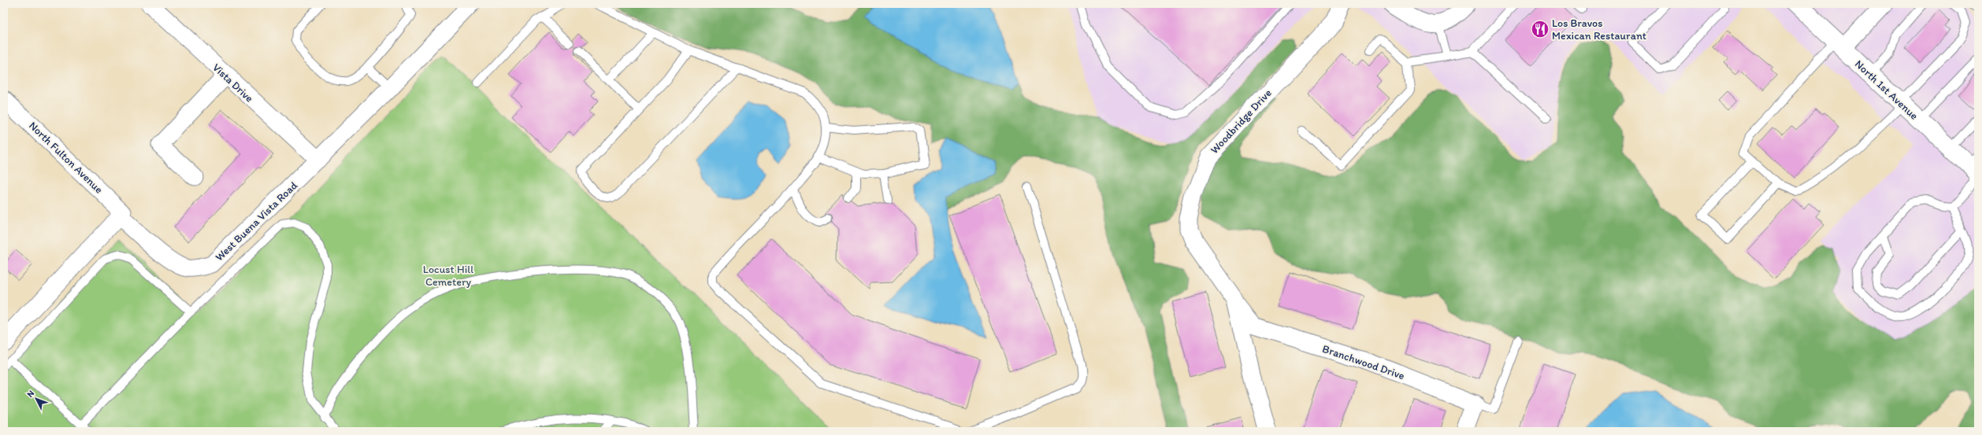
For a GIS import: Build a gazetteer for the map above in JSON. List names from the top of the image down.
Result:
{
  "streets": {
    "main road": ["North 1st Avenue"],
    "street": [
      "Vista Drive",
      "Woodbridge Drive",
      "North Fulton Avenue",
      "West Buena Vista Road",
      "Branchwood Drive"
    ]
  },
  "crossings": [
    ["Vista Drive", "West Buena Vista Road"],
    ["Woodbridge Drive", "Branchwood Drive"],
    ["North Fulton Avenue", "West Buena Vista Road"]
  ],
  "parks": ["Locust Hill Cemetery"],
  "places": {
    "restaurant": ["Los Bravos Mexican Restaurant"]
  },
  "north": "top left"
}
